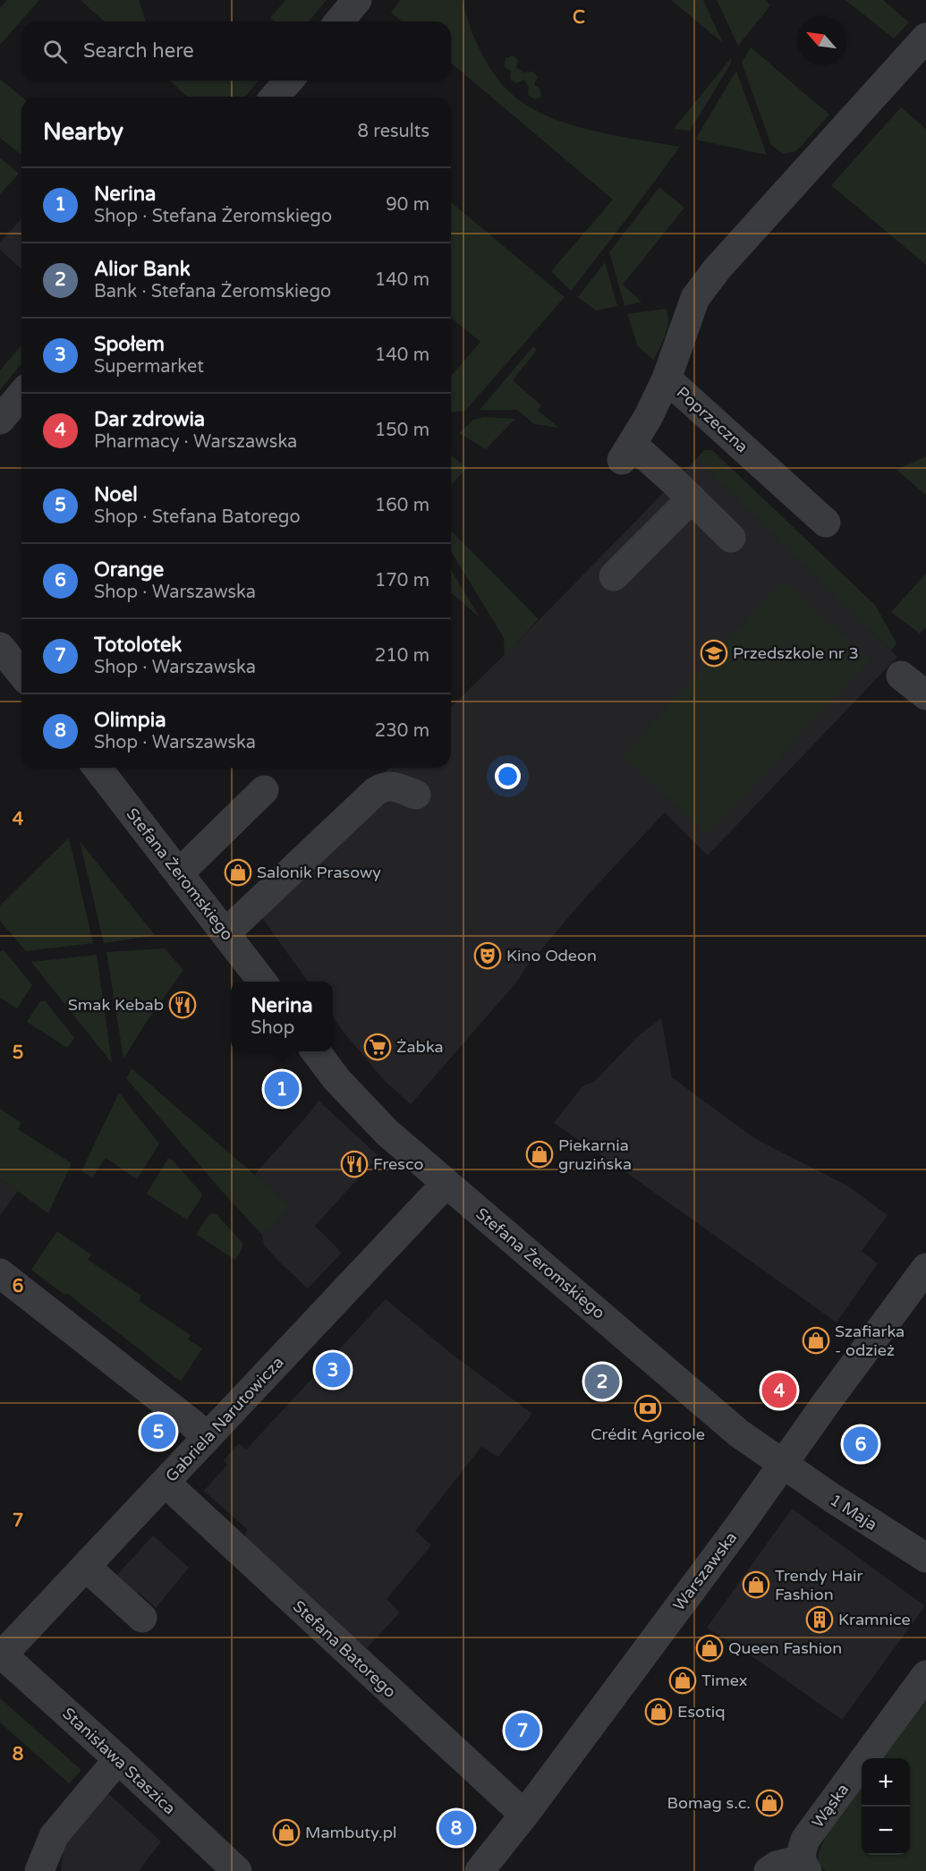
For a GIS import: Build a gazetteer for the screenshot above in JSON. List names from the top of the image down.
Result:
{
  "streets": {
    "street": [
      "Poprzeczna",
      "Stefana Żeromskiego",
      "Gabriela Narutowicza",
      "1 Maja",
      "Warszawska",
      "Stefana Batorego",
      "Stanisława Staszica",
      "Wąska"
    ]
  },
  "crossings": [
    ["Stefana Żeromskiego", "Gabriela Narutowicza"],
    ["Stefana Żeromskiego", "1 Maja"],
    ["Stefana Żeromskiego", "Warszawska"],
    ["Gabriela Narutowicza", "Stefana Batorego"],
    ["Gabriela Narutowicza", "Stanisława Staszica"],
    ["1 Maja", "Warszawska"],
    ["Warszawska", "Stefana Batorego"]
  ],
  "places": {
    "school or university": ["Przedszkole nr 3"],
    "shop": [
      "Salonik Prasowy",
      "Piekarnia gruzińska",
      "Szafiarka - odzież",
      "Trendy Hair Fashion",
      "Queen Fashion",
      "Timex",
      "Esotiq",
      "Bomag s.c.",
      "Mambuty.pl"
    ],
    "theatre": ["Kino Odeon"],
    "restaurant": ["Smak Kebab", "Fresco"],
    "supermarket": ["Żabka"],
    "bank": ["Crédit Agricole"],
    "building": ["Kramnice"]
  },
  "north": "top left",
  "page": {
    "search": "Search here",
    "heading": ["Nearby", "8 results"],
    "list": [
      {
        "mark": "1",
        "name": "Nerina",
        "note": "Shop · Stefana Żeromskiego",
        "value": "90 m"
      },
      {
        "mark": "2",
        "name": "Alior Bank",
        "note": "Bank · Stefana Żeromskiego",
        "value": "140 m"
      },
      {
        "mark": "3",
        "name": "Społem",
        "note": "Supermarket",
        "value": "140 m"
      },
      {
        "mark": "4",
        "name": "Dar zdrowia",
        "note": "Pharmacy · Warszawska",
        "value": "150 m"
      },
      {
        "mark": "5",
        "name": "Noel",
        "note": "Shop · Stefana Batorego",
        "value": "160 m"
      },
      {
        "mark": "6",
        "name": "Orange",
        "note": "Shop · Warszawska",
        "value": "170 m"
      },
      {
        "mark": "7",
        "name": "Totolotek",
        "note": "Shop · Warszawska",
        "value": "210 m"
      },
      {
        "mark": "8",
        "name": "Olimpia",
        "note": "Shop · Warszawska",
        "value": "230 m"
      }
    ],
    "popup": ["Nerina", "Shop"],
    "pins": [
      "1",
      "3",
      "2",
      "4",
      "5",
      "6",
      "7",
      "8"
    ],
    "map_buttons": ["+", "−"]
  },
  "grid": {
    "columns": ["C"],
    "rows": [
      "4",
      "5",
      "6",
      "7",
      "8"
    ]
  }
}
